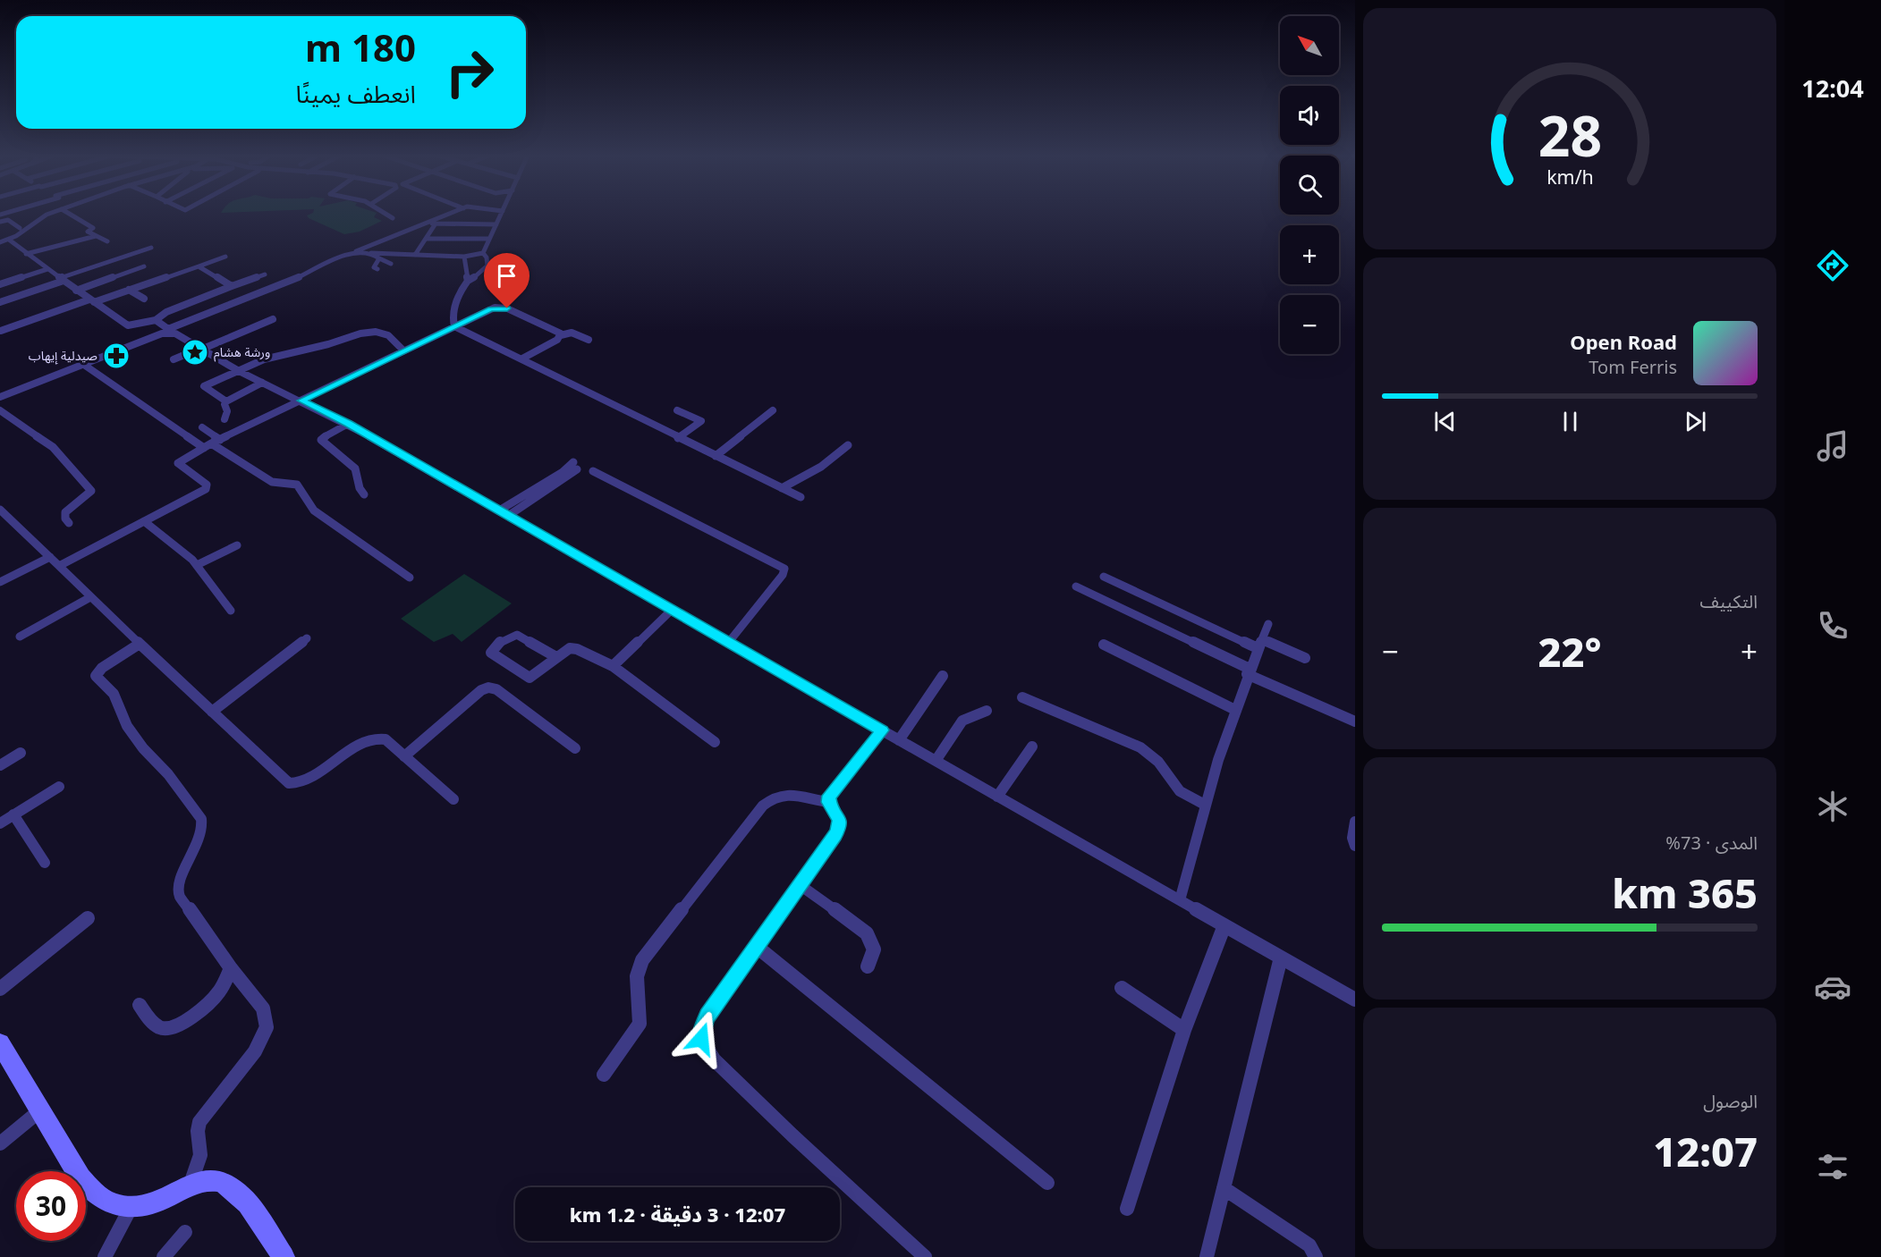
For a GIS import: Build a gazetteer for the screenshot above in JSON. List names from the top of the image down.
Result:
{
  "places": {
    "place": ["ورشة هشام"],
    "pharmacy": ["صيدلية إيهاب"]
  },
  "north": "top left",
  "page": {
    "tabs": "12:04",
    "map_buttons": ["+", "−"],
    "turn": ["180 m", "انعطف يمينًا"],
    "song": ["Open Road", "Tom Ferris"],
    "tile": [
      "التكييف",
      ["المدى · 73%", "365 km"],
      ["الوصول", "12:07"]
    ],
    "heat": ["−", "22°", "+"],
    "limit": "30",
    "trip": "12:07 · 3 دقيقة · 1.2 km",
    "gauge": ["28", "km/h"]
  }
}
